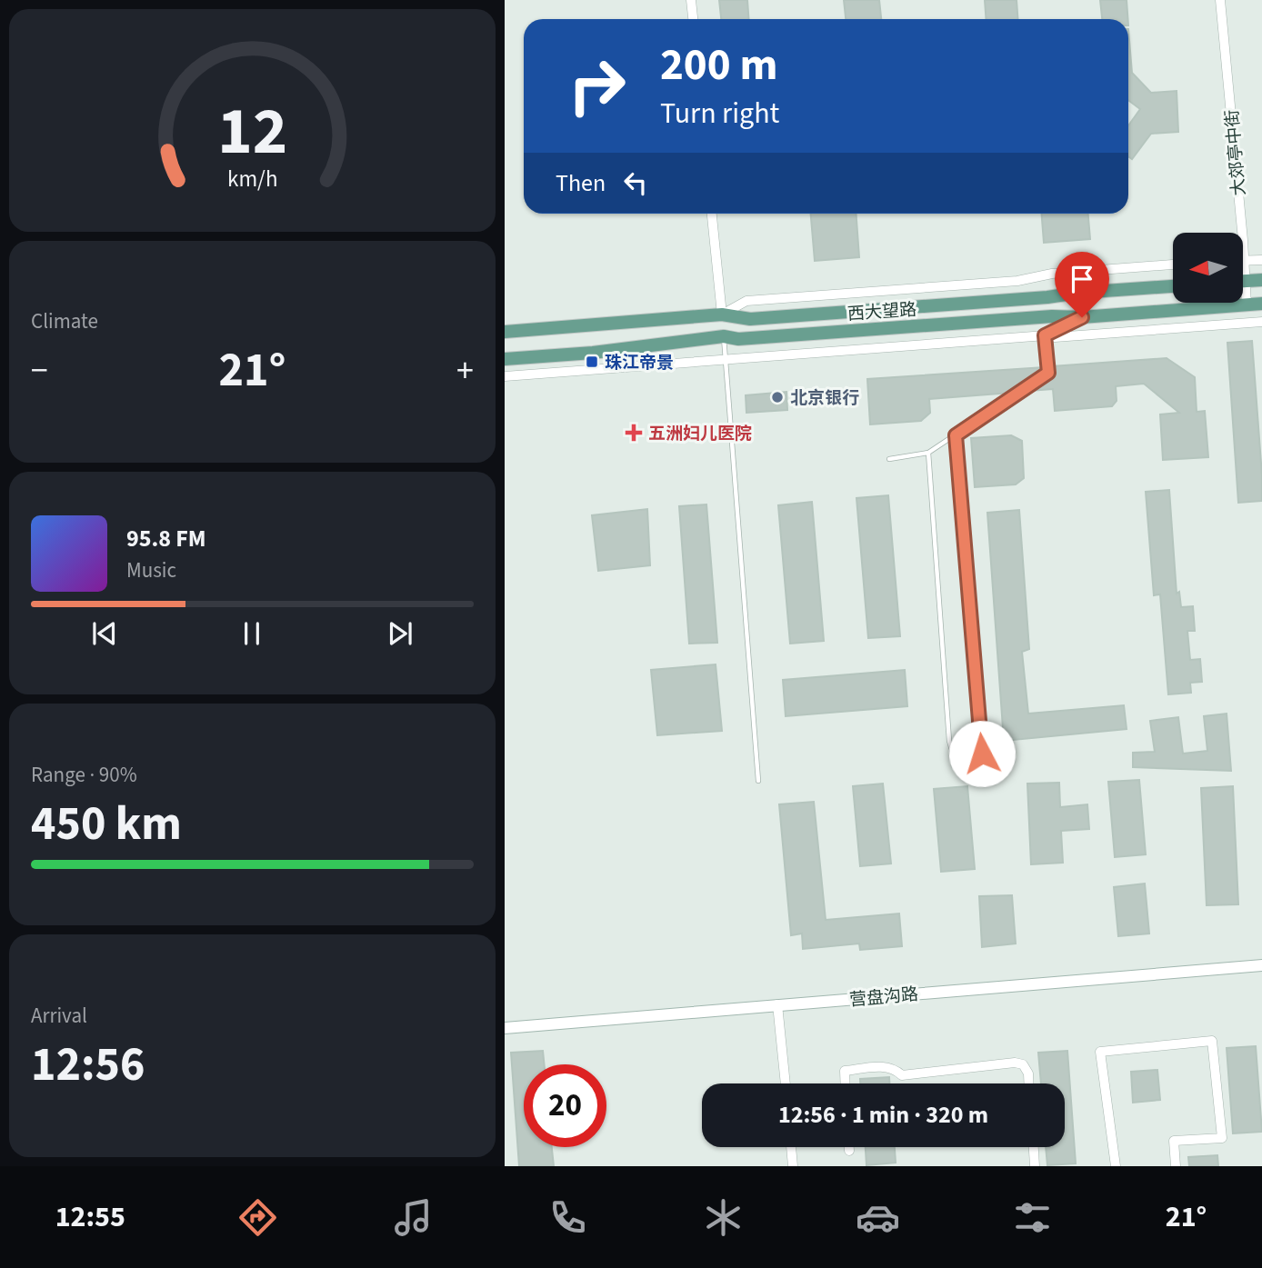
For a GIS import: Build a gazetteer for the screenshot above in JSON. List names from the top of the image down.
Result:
{
  "streets": {
    "main road": ["西大望路"],
    "street": ["大郊亭中街", "营盘沟路"]
  },
  "crossings": [
    ["大郊亭中街", "西大望路"]
  ],
  "places": {
    "transit": ["珠江帝景"],
    "other": ["北京银行"],
    "health": ["五洲妇儿医院"]
  },
  "north": "left",
  "page": {
    "turn": ["200 m", "Turn right"],
    "then": "Then",
    "tile": [
      "Climate",
      ["Range · 90%", "450 km"],
      ["Arrival", "12:56"]
    ],
    "heat": ["−", "21°", "+"],
    "song": ["95.8 FM", "Music"],
    "limit": "20",
    "trip": "12:56 · 1 min · 320 m",
    "tabs": ["12:55", "21°"],
    "gauge": ["12", "km/h"]
  }
}
